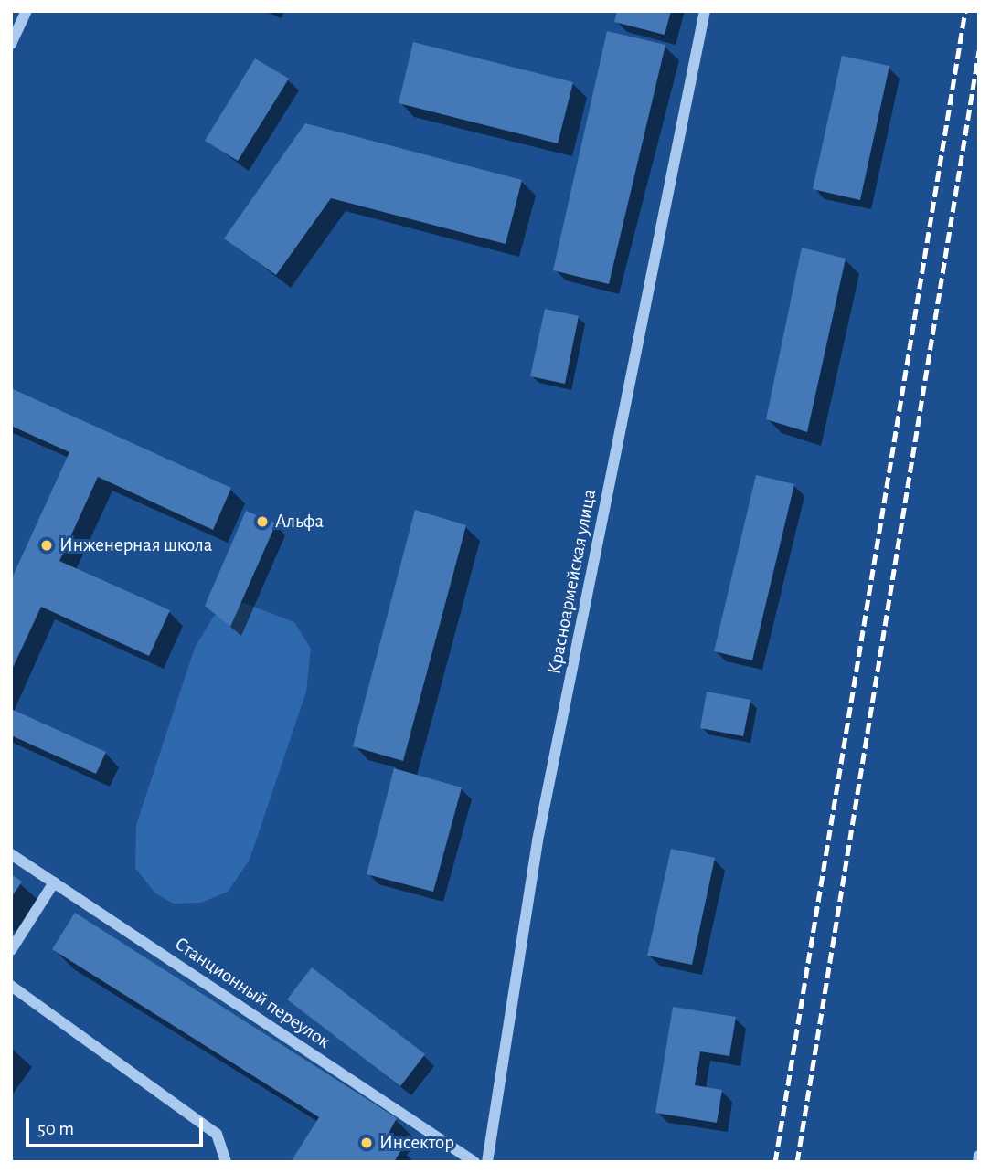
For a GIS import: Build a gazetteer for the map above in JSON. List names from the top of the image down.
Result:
{
  "streets": {
    "street": ["Красноармейская улица", "Станционный переулок"]
  },
  "places": ["Альфа", "Инженерная школа", "Инсектор"],
  "scale_bar": "50 m"
}
